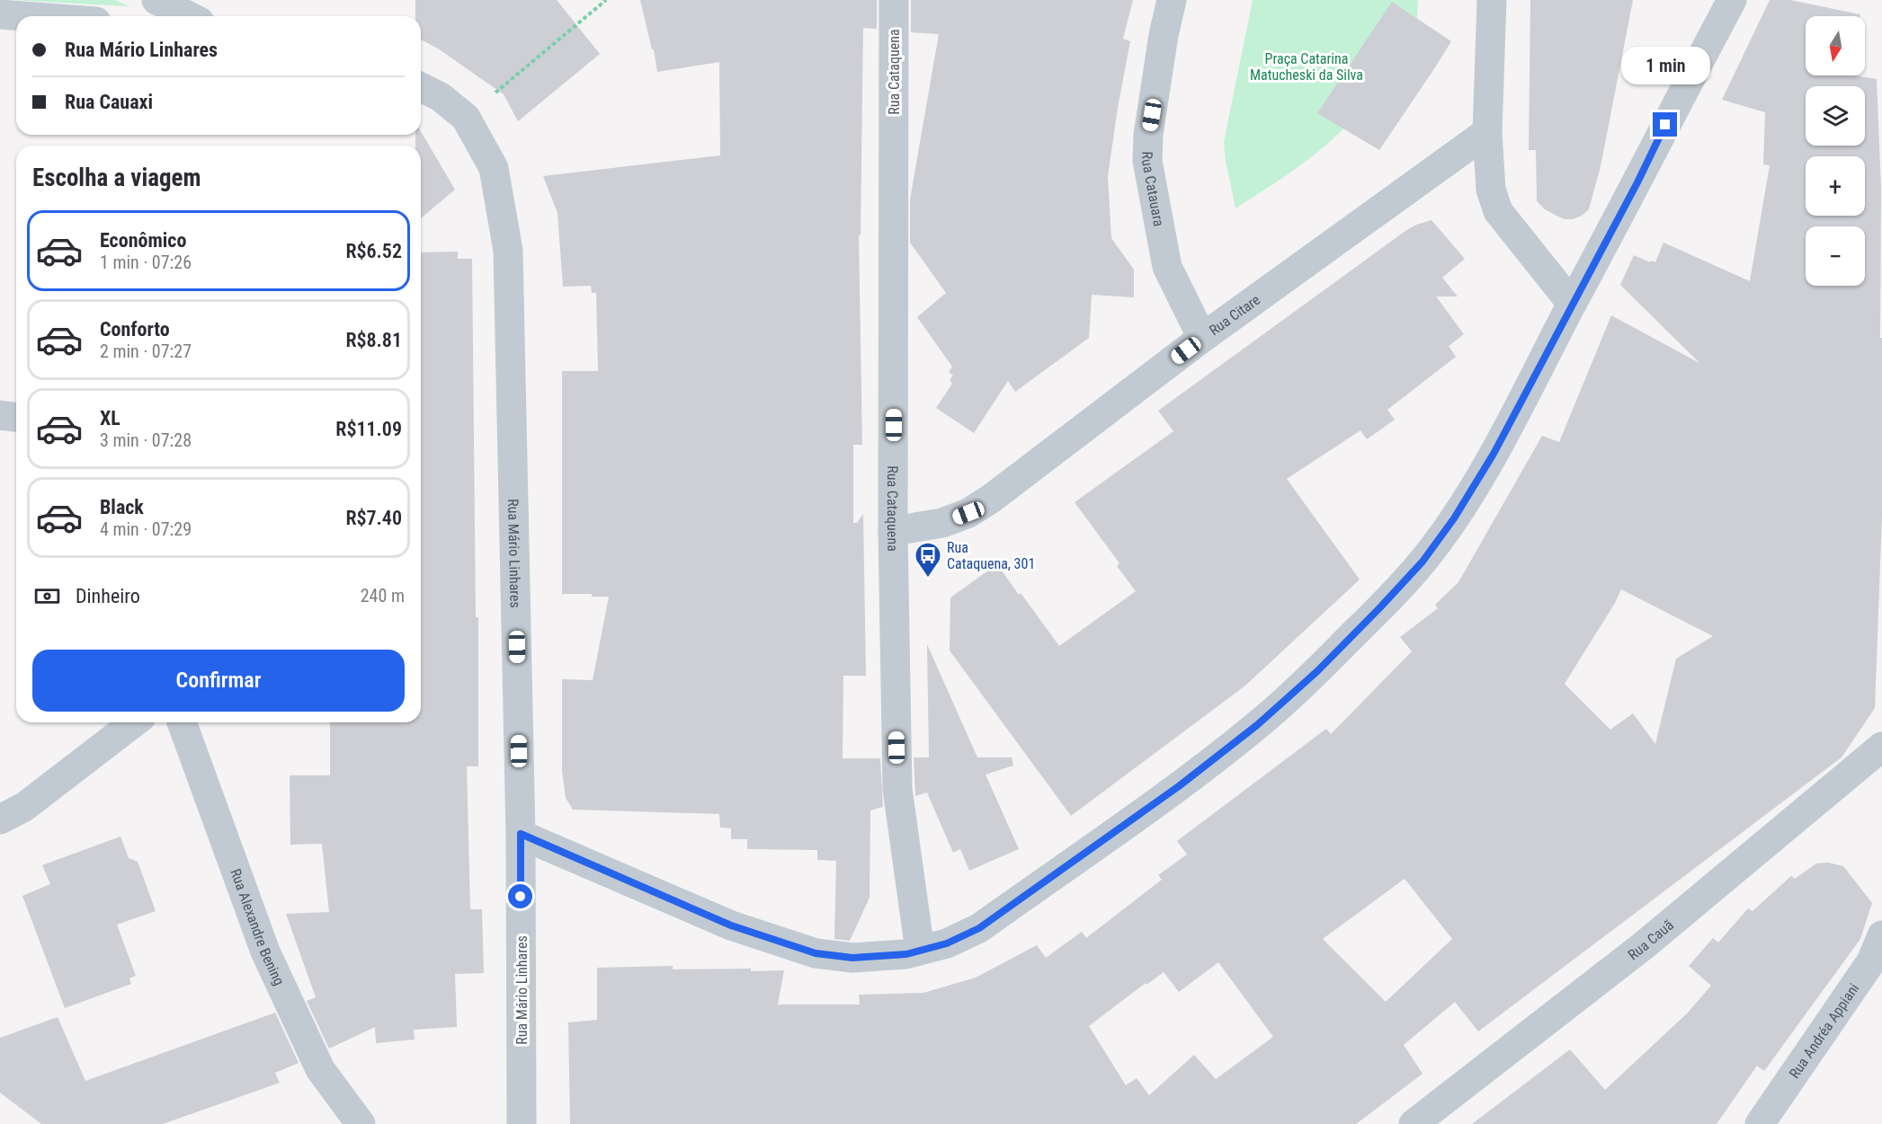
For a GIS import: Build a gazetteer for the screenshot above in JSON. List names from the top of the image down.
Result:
{
  "streets": {
    "street": [
      "Rua Cataquena",
      "Rua Catauara",
      "Rua Citare",
      "Rua Mário Linhares",
      "Rua Alexandre Bening",
      "Rua Cauã",
      "Rua Andréa Appiani"
    ]
  },
  "crossings": [
    ["Rua Cataquena", "Rua Citare"],
    ["Rua Catauara", "Rua Citare"]
  ],
  "parks": ["Praça Catarina Matucheski da Silva"],
  "places": {
    "bus stop": ["Rua Cataquena, 301"]
  },
  "north": "bottom",
  "page": {
    "map_buttons": ["+", "−"],
    "banner": ["Rua Mário Linhares", "Rua Cauaxi"],
    "bubble": "1 min",
    "heading": "Escolha a viagem",
    "list": [
      {
        "name": "Econômico",
        "note": "1 min · 07:26",
        "value": "R$6.52"
      },
      {
        "name": "Conforto",
        "note": "2 min · 07:27",
        "value": "R$8.81"
      },
      {
        "name": "XL",
        "note": "3 min · 07:28",
        "value": "R$11.09"
      },
      {
        "name": "Black",
        "note": "4 min · 07:29",
        "value": "R$7.40"
      }
    ],
    "pay": ["Dinheiro", "240 m"],
    "buttons": "Confirmar"
  }
}
